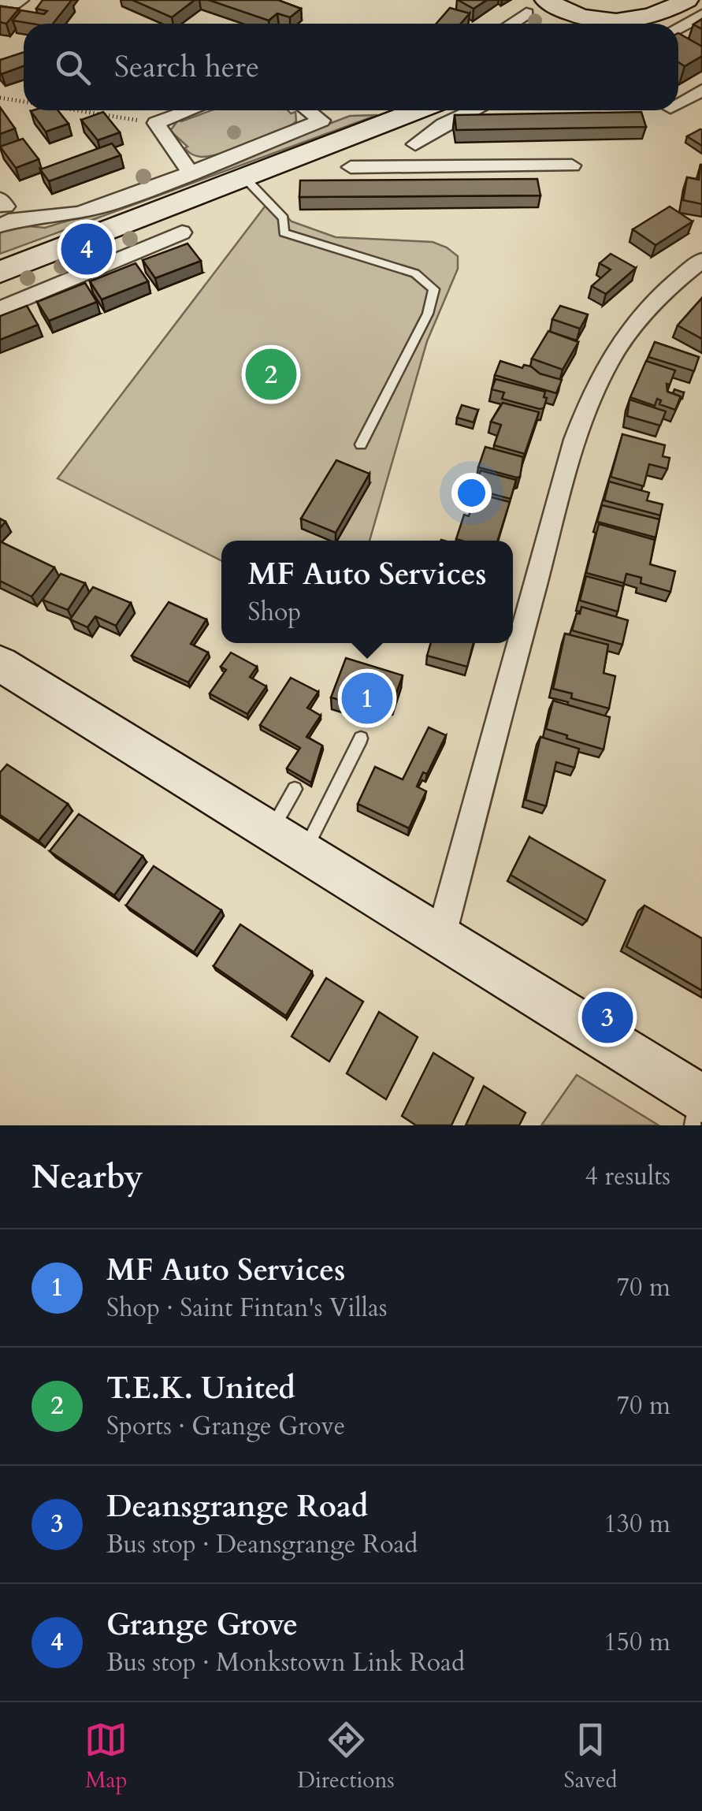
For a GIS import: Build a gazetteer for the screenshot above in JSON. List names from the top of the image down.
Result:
{
  "page": {
    "search": "Search here",
    "pins": [
      "4",
      "2",
      "1",
      "3"
    ],
    "popup": ["MF Auto Services", "Shop"],
    "heading": ["Nearby", "4 results"],
    "list": [
      {
        "mark": "1",
        "name": "MF Auto Services",
        "note": "Shop · Saint Fintan's Villas",
        "value": "70 m"
      },
      {
        "mark": "2",
        "name": "T.E.K. United",
        "note": "Sports · Grange Grove",
        "value": "70 m"
      },
      {
        "mark": "3",
        "name": "Deansgrange Road",
        "note": "Bus stop · Deansgrange Road",
        "value": "130 m"
      },
      {
        "mark": "4",
        "name": "Grange Grove",
        "note": "Bus stop · Monkstown Link Road",
        "value": "150 m"
      }
    ],
    "nav": ["Map", "Directions", "Saved"]
  }
}
